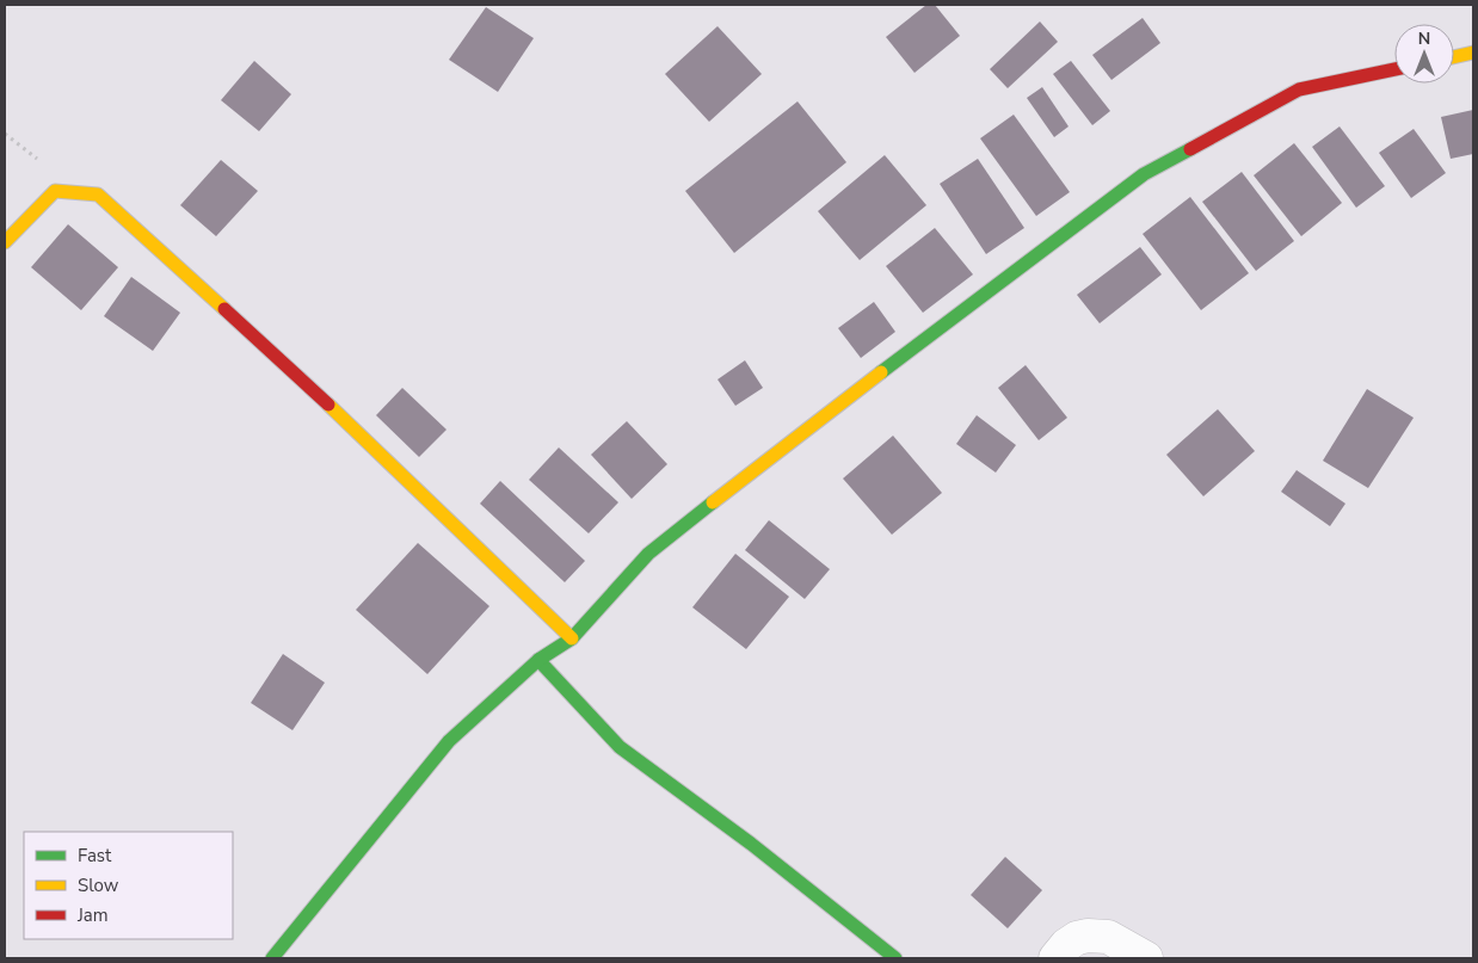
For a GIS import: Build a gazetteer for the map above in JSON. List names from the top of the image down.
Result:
{
  "legend": ["Fast", "Slow", "Jam"],
  "north": "top"
}
